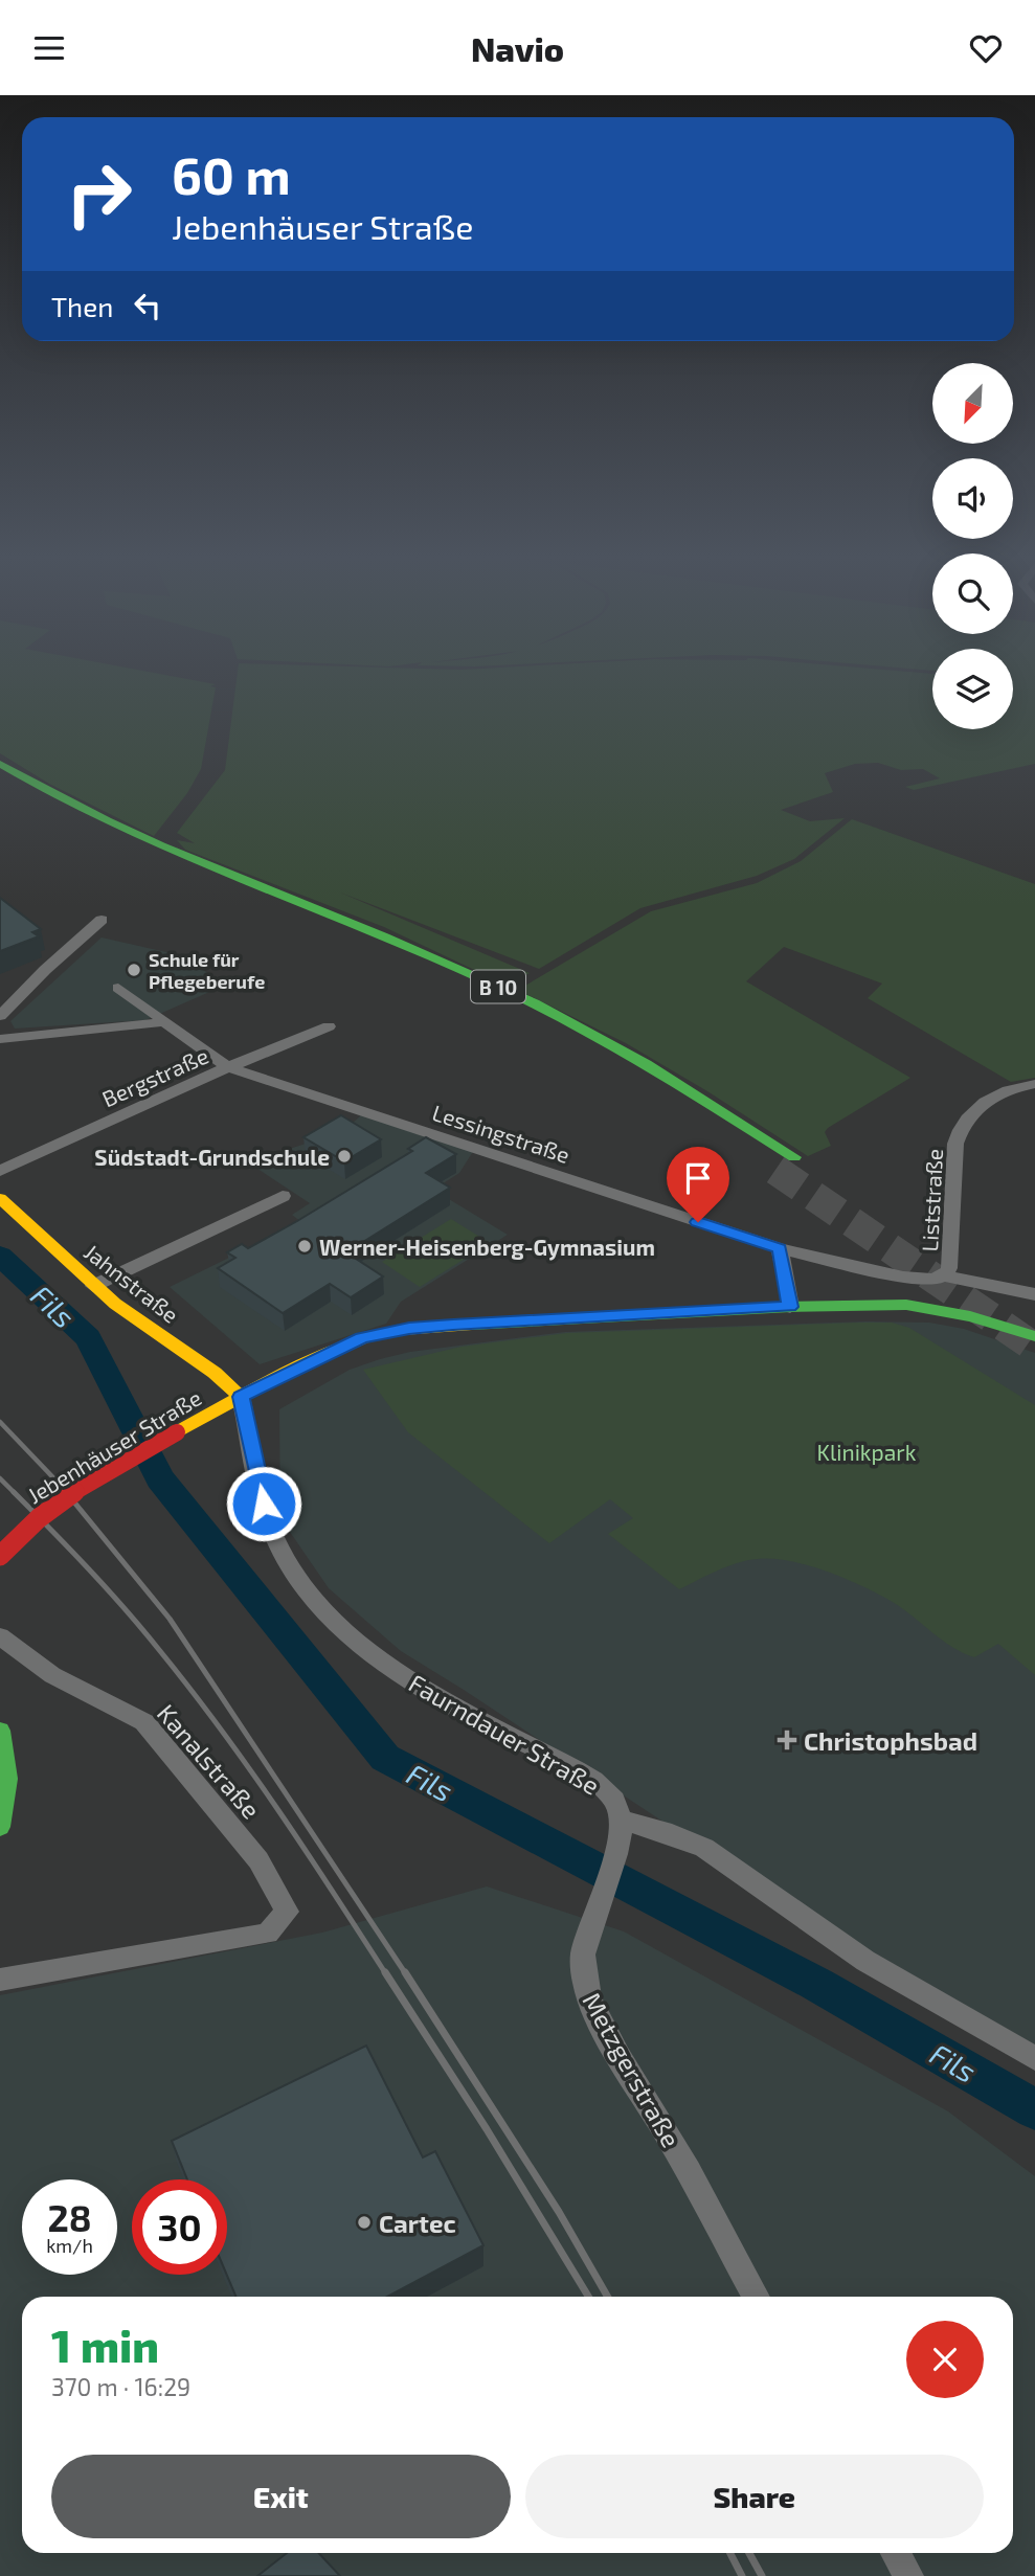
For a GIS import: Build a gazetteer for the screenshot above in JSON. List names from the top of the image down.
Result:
{
  "streets": {
    "main road": ["B 10", "Jahnstraße", "Jebenhäuser Straße"],
    "street": [
      "Bergstraße",
      "Lessingstraße",
      "Liststraße",
      "Faurndauer Straße",
      "Kanalstraße",
      "Metzgerstraße"
    ]
  },
  "crossings": [
    ["Bergstraße", "Lessingstraße"],
    ["Lessingstraße", "Liststraße"],
    ["Jahnstraße", "Jebenhäuser Straße"],
    ["Jahnstraße", "Faurndauer Straße"],
    ["Jebenhäuser Straße", "Faurndauer Straße"],
    ["Faurndauer Straße", "Metzgerstraße"]
  ],
  "water": ["Fils"],
  "parks": ["Klinikpark"],
  "places": {
    "other": [
      "Schule für Pflegeberufe",
      "Südstadt-Grundschule",
      "Werner-Heisenberg-Gymnasium",
      "Cartec"
    ],
    "health": ["Christophsbad"]
  },
  "north": "bottom left",
  "page": {
    "header": "Navio",
    "turn": ["60 m", "Jebenhäuser Straße"],
    "then": "Then",
    "speed": "28 km/h",
    "limit": "30",
    "heading": ["1 min", "370 m · 16:29"],
    "buttons": ["Exit", "Share"]
  }
}
